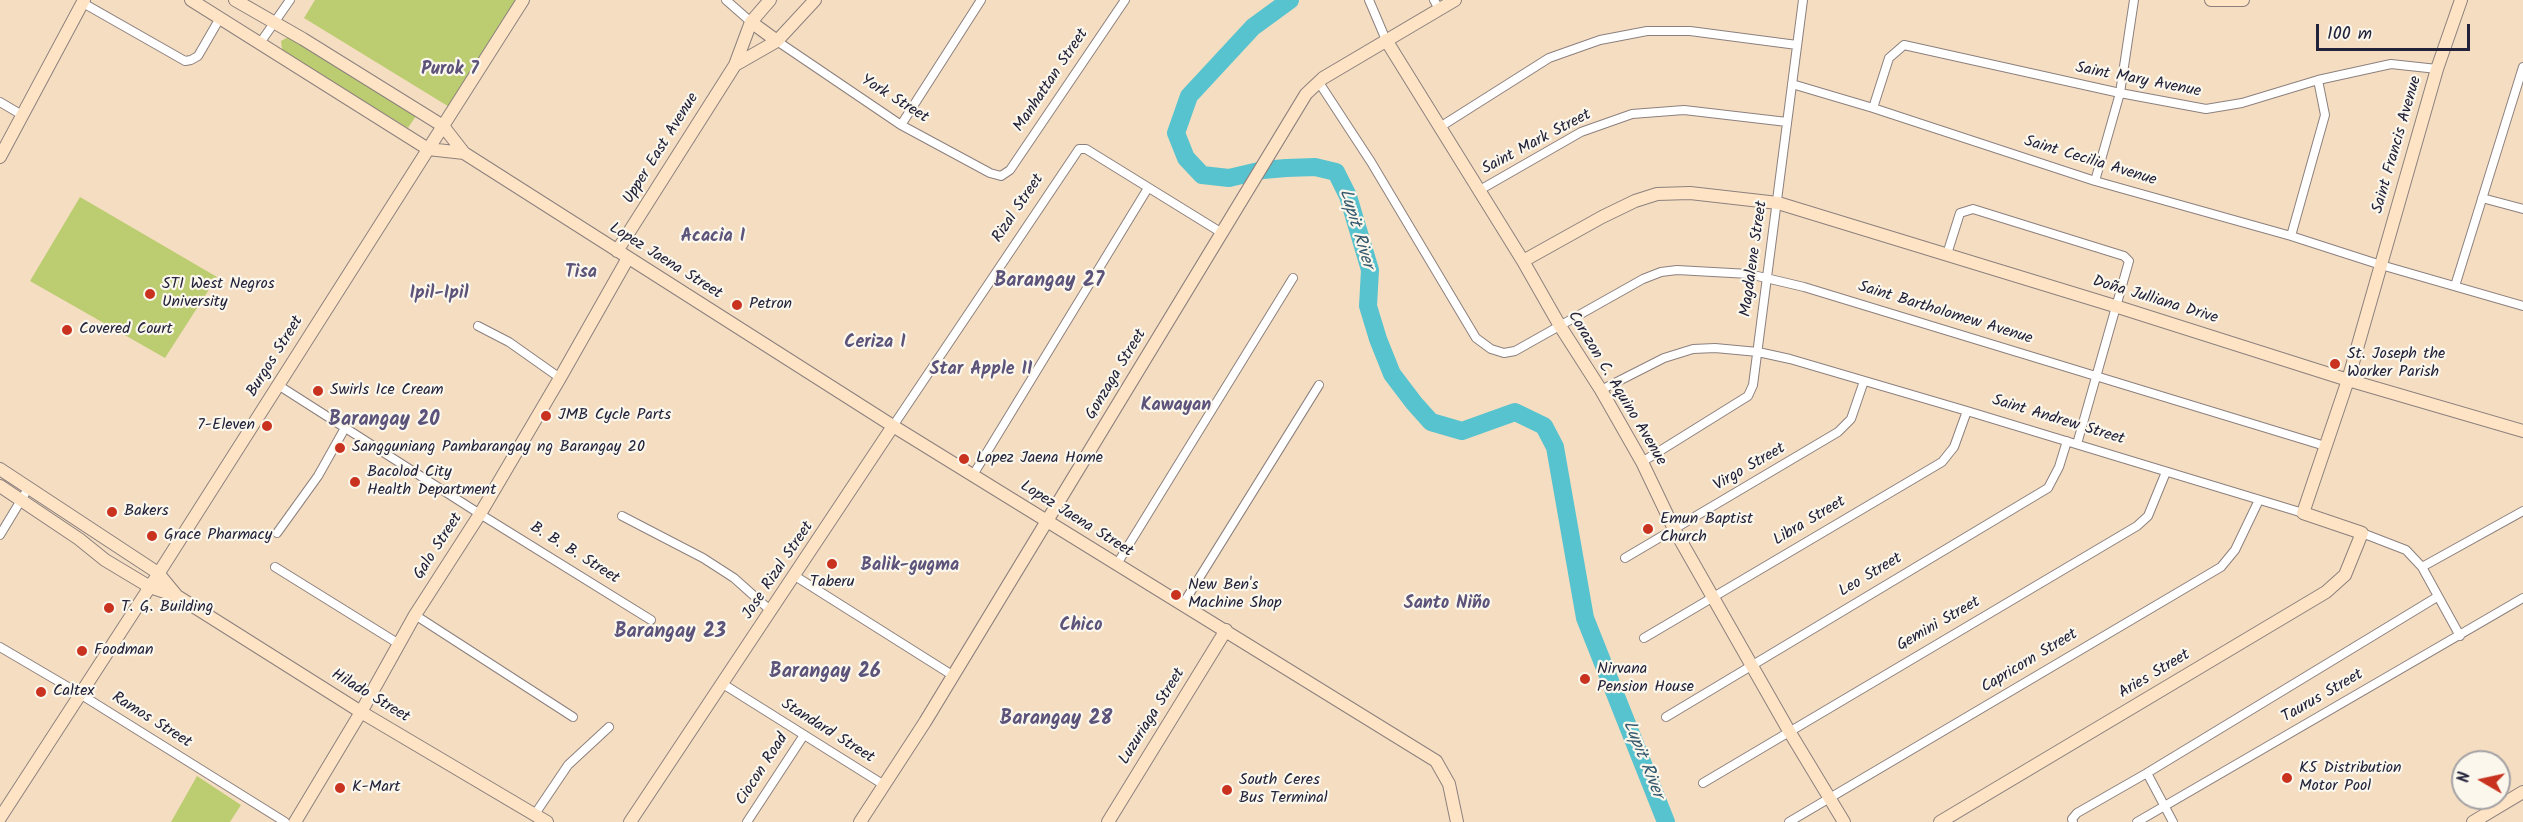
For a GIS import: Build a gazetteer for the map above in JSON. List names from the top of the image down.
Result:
{
  "streets": {
    "street": [
      "Manhattan Street",
      "Saint Mary Avenue",
      "York Street",
      "Saint Mark Street",
      "Saint Francis Avenue",
      "Upper East Avenue",
      "Saint Cecilia Avenue",
      "Rizal Street",
      "Magdalene Street",
      "Lopez Jaena Street",
      "Doña Julliana Drive",
      "Saint Bartholomew Avenue",
      "Burgos Street",
      "Gonzaga Street",
      "Corazon C. Aquino Avenue",
      "Saint Andrew Street",
      "Virgo Street",
      "Libra Street",
      "Galo Street",
      "B. B. B. Street",
      "Jose Rizal Street",
      "Leo Street",
      "Gemini Street",
      "Capricorn Street",
      "Aries Street",
      "Hilado Street",
      "Taurus Street",
      "Luzuriaga Street",
      "Ramos Street",
      "Standard Street",
      "Ciocon Road"
    ]
  },
  "crossings": [
    ["Manhattan Street", "York Street"],
    ["Saint Mary Avenue", "Saint Francis Avenue"],
    ["Saint Mary Avenue", "Saint Cecilia Avenue"],
    ["York Street", "Upper East Avenue"],
    ["Saint Mark Street", "Magdalene Street"],
    ["Saint Mark Street", "Corazon C. Aquino Avenue"],
    ["Saint Francis Avenue", "Saint Cecilia Avenue"],
    ["Saint Francis Avenue", "Doña Julliana Drive"],
    ["Saint Francis Avenue", "Saint Bartholomew Avenue"],
    ["Saint Francis Avenue", "Saint Andrew Street"],
    ["Upper East Avenue", "Lopez Jaena Street"],
    ["Upper East Avenue", "Galo Street"],
    ["Saint Cecilia Avenue", "Magdalene Street"],
    ["Rizal Street", "Lopez Jaena Street"],
    ["Rizal Street", "Gonzaga Street"],
    ["Rizal Street", "Jose Rizal Street"],
    ["Magdalene Street", "Doña Julliana Drive"],
    ["Magdalene Street", "Saint Bartholomew Avenue"],
    ["Magdalene Street", "Corazon C. Aquino Avenue"],
    ["Magdalene Street", "Saint Andrew Street"],
    ["Lopez Jaena Street", "Burgos Street"],
    ["Lopez Jaena Street", "Gonzaga Street"],
    ["Lopez Jaena Street", "Galo Street"],
    ["Lopez Jaena Street", "Jose Rizal Street"],
    ["Lopez Jaena Street", "Luzuriaga Street"],
    ["Doña Julliana Drive", "Corazon C. Aquino Avenue"],
    ["Saint Bartholomew Avenue", "Gonzaga Street"],
    ["Saint Bartholomew Avenue", "Corazon C. Aquino Avenue"],
    ["Burgos Street", "B. B. B. Street"],
    ["Burgos Street", "Hilado Street"],
    ["Burgos Street", "Ramos Street"],
    ["Gonzaga Street", "Corazon C. Aquino Avenue"],
    ["Gonzaga Street", "Standard Street"],
    ["Corazon C. Aquino Avenue", "Saint Andrew Street"],
    ["Corazon C. Aquino Avenue", "Virgo Street"],
    ["Corazon C. Aquino Avenue", "Libra Street"],
    ["Corazon C. Aquino Avenue", "Leo Street"],
    ["Corazon C. Aquino Avenue", "Gemini Street"],
    ["Corazon C. Aquino Avenue", "Capricorn Street"],
    ["Saint Andrew Street", "Virgo Street"],
    ["Saint Andrew Street", "Libra Street"],
    ["Saint Andrew Street", "Leo Street"],
    ["Saint Andrew Street", "Gemini Street"],
    ["Saint Andrew Street", "Capricorn Street"],
    ["Saint Andrew Street", "Aries Street"],
    ["Saint Andrew Street", "Taurus Street"],
    ["Galo Street", "B. B. B. Street"],
    ["Galo Street", "Hilado Street"],
    ["Jose Rizal Street", "Standard Street"],
    ["Standard Street", "Ciocon Road"]
  ],
  "districts": [
    "Purok 7",
    "Acacia I",
    "Tisa",
    "Barangay 27",
    "Ipil-Ipil",
    "Ceriza I",
    "Star Apple II",
    "Kawayan",
    "Barangay 20",
    "Balik-gugma",
    "Santo Niño",
    "Chico",
    "Barangay 23",
    "Barangay 26",
    "Barangay 28"
  ],
  "water": ["Lupit River"],
  "places": [
    "STI West Negros University",
    "Petron",
    "Covered Court",
    "St. Joseph the Worker Parish",
    "Swirls Ice Cream",
    "JMB Cycle Parts",
    "7-Eleven",
    "Sangguniang Pambarangay ng Barangay 20",
    "Lopez Jaena Home",
    "Bacolod City Health Department",
    "Bakers",
    "Emun Baptist Church",
    "Grace Pharmacy",
    "Taberu",
    "New Ben's Machine Shop",
    "T. G. Building",
    "Foodman",
    "Nirvana Pension House",
    "Caltex",
    "K5 Distribution Motor Pool",
    "K-Mart",
    "South Ceres Bus Terminal"
  ],
  "scale_bar": "100 m",
  "north": "left"
}
